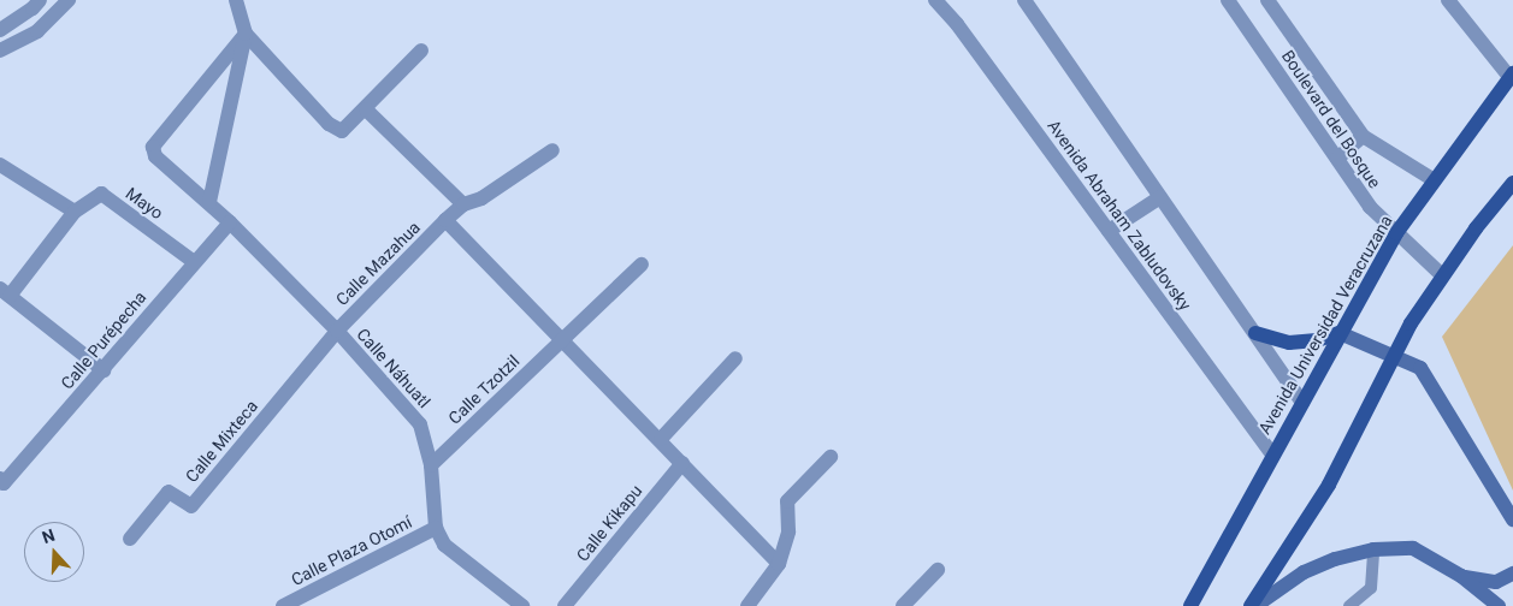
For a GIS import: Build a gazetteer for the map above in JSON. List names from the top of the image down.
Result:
{
  "streets": {
    "main road": ["Avenida Universidad Veracruzana"],
    "street": [
      "Boulevard del Bosque",
      "Mayo",
      "Avenida Abraham Zabludovsky",
      "Calle Mazahua",
      "Calle Purépecha",
      "Calle Náhuatl",
      "Calle Tzotzil",
      "Calle Mixteca",
      "Calle Kikapu",
      "Calle Plaza Otomí"
    ]
  },
  "crossings": [
    ["Boulevard del Bosque", "Avenida Universidad Veracruzana"],
    ["Mayo", "Calle Purépecha"],
    ["Avenida Abraham Zabludovsky", "Avenida Universidad Veracruzana"],
    ["Calle Mazahua", "Calle Náhuatl"],
    ["Calle Mazahua", "Calle Mixteca"],
    ["Calle Purépecha", "Calle Náhuatl"],
    ["Calle Náhuatl", "Calle Tzotzil"],
    ["Calle Náhuatl", "Calle Mixteca"],
    ["Calle Náhuatl", "Calle Plaza Otomí"]
  ],
  "north": "top"
}
